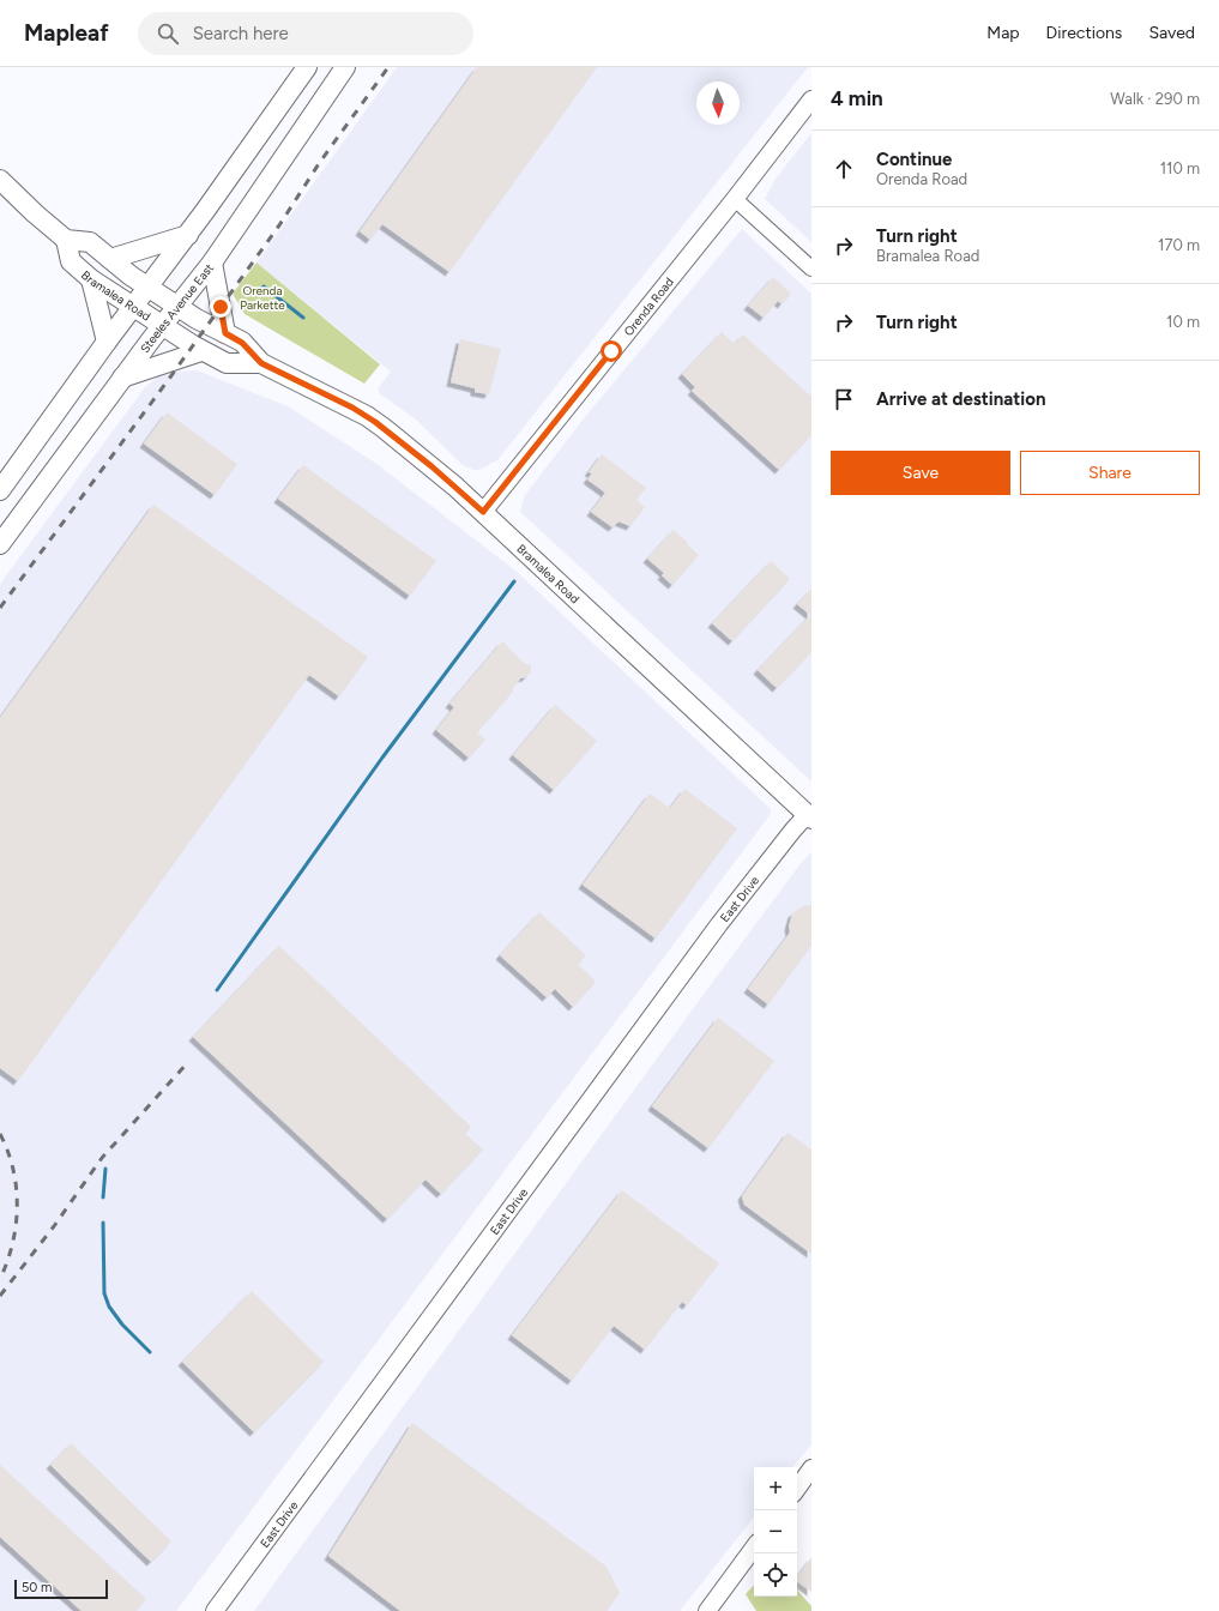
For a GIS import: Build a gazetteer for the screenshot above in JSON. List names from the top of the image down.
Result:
{
  "streets": {
    "main road": ["Bramalea Road", "Steeles Avenue East"],
    "street": ["Orenda Road", "East Drive"]
  },
  "crossings": [
    ["Bramalea Road", "Orenda Road"],
    ["Bramalea Road", "Steeles Avenue East"],
    ["Bramalea Road", "East Drive"]
  ],
  "parks": ["Orenda Parkette"],
  "scale_bar": "50 m",
  "north": "bottom",
  "page": {
    "header": "Mapleaf",
    "search": "Search here",
    "nav": ["Map", "Directions", "Saved"],
    "heading": ["4 min", "Walk · 290 m"],
    "list": [
      ["Continue", "Orenda Road", "110 m"],
      ["Turn right", "Bramalea Road", "170 m"],
      ["Turn right", "10 m"],
      "Arrive at destination"
    ],
    "buttons": ["Save", "Share"],
    "map_buttons": ["+", "−"],
    "scale": "50 m"
  }
}
